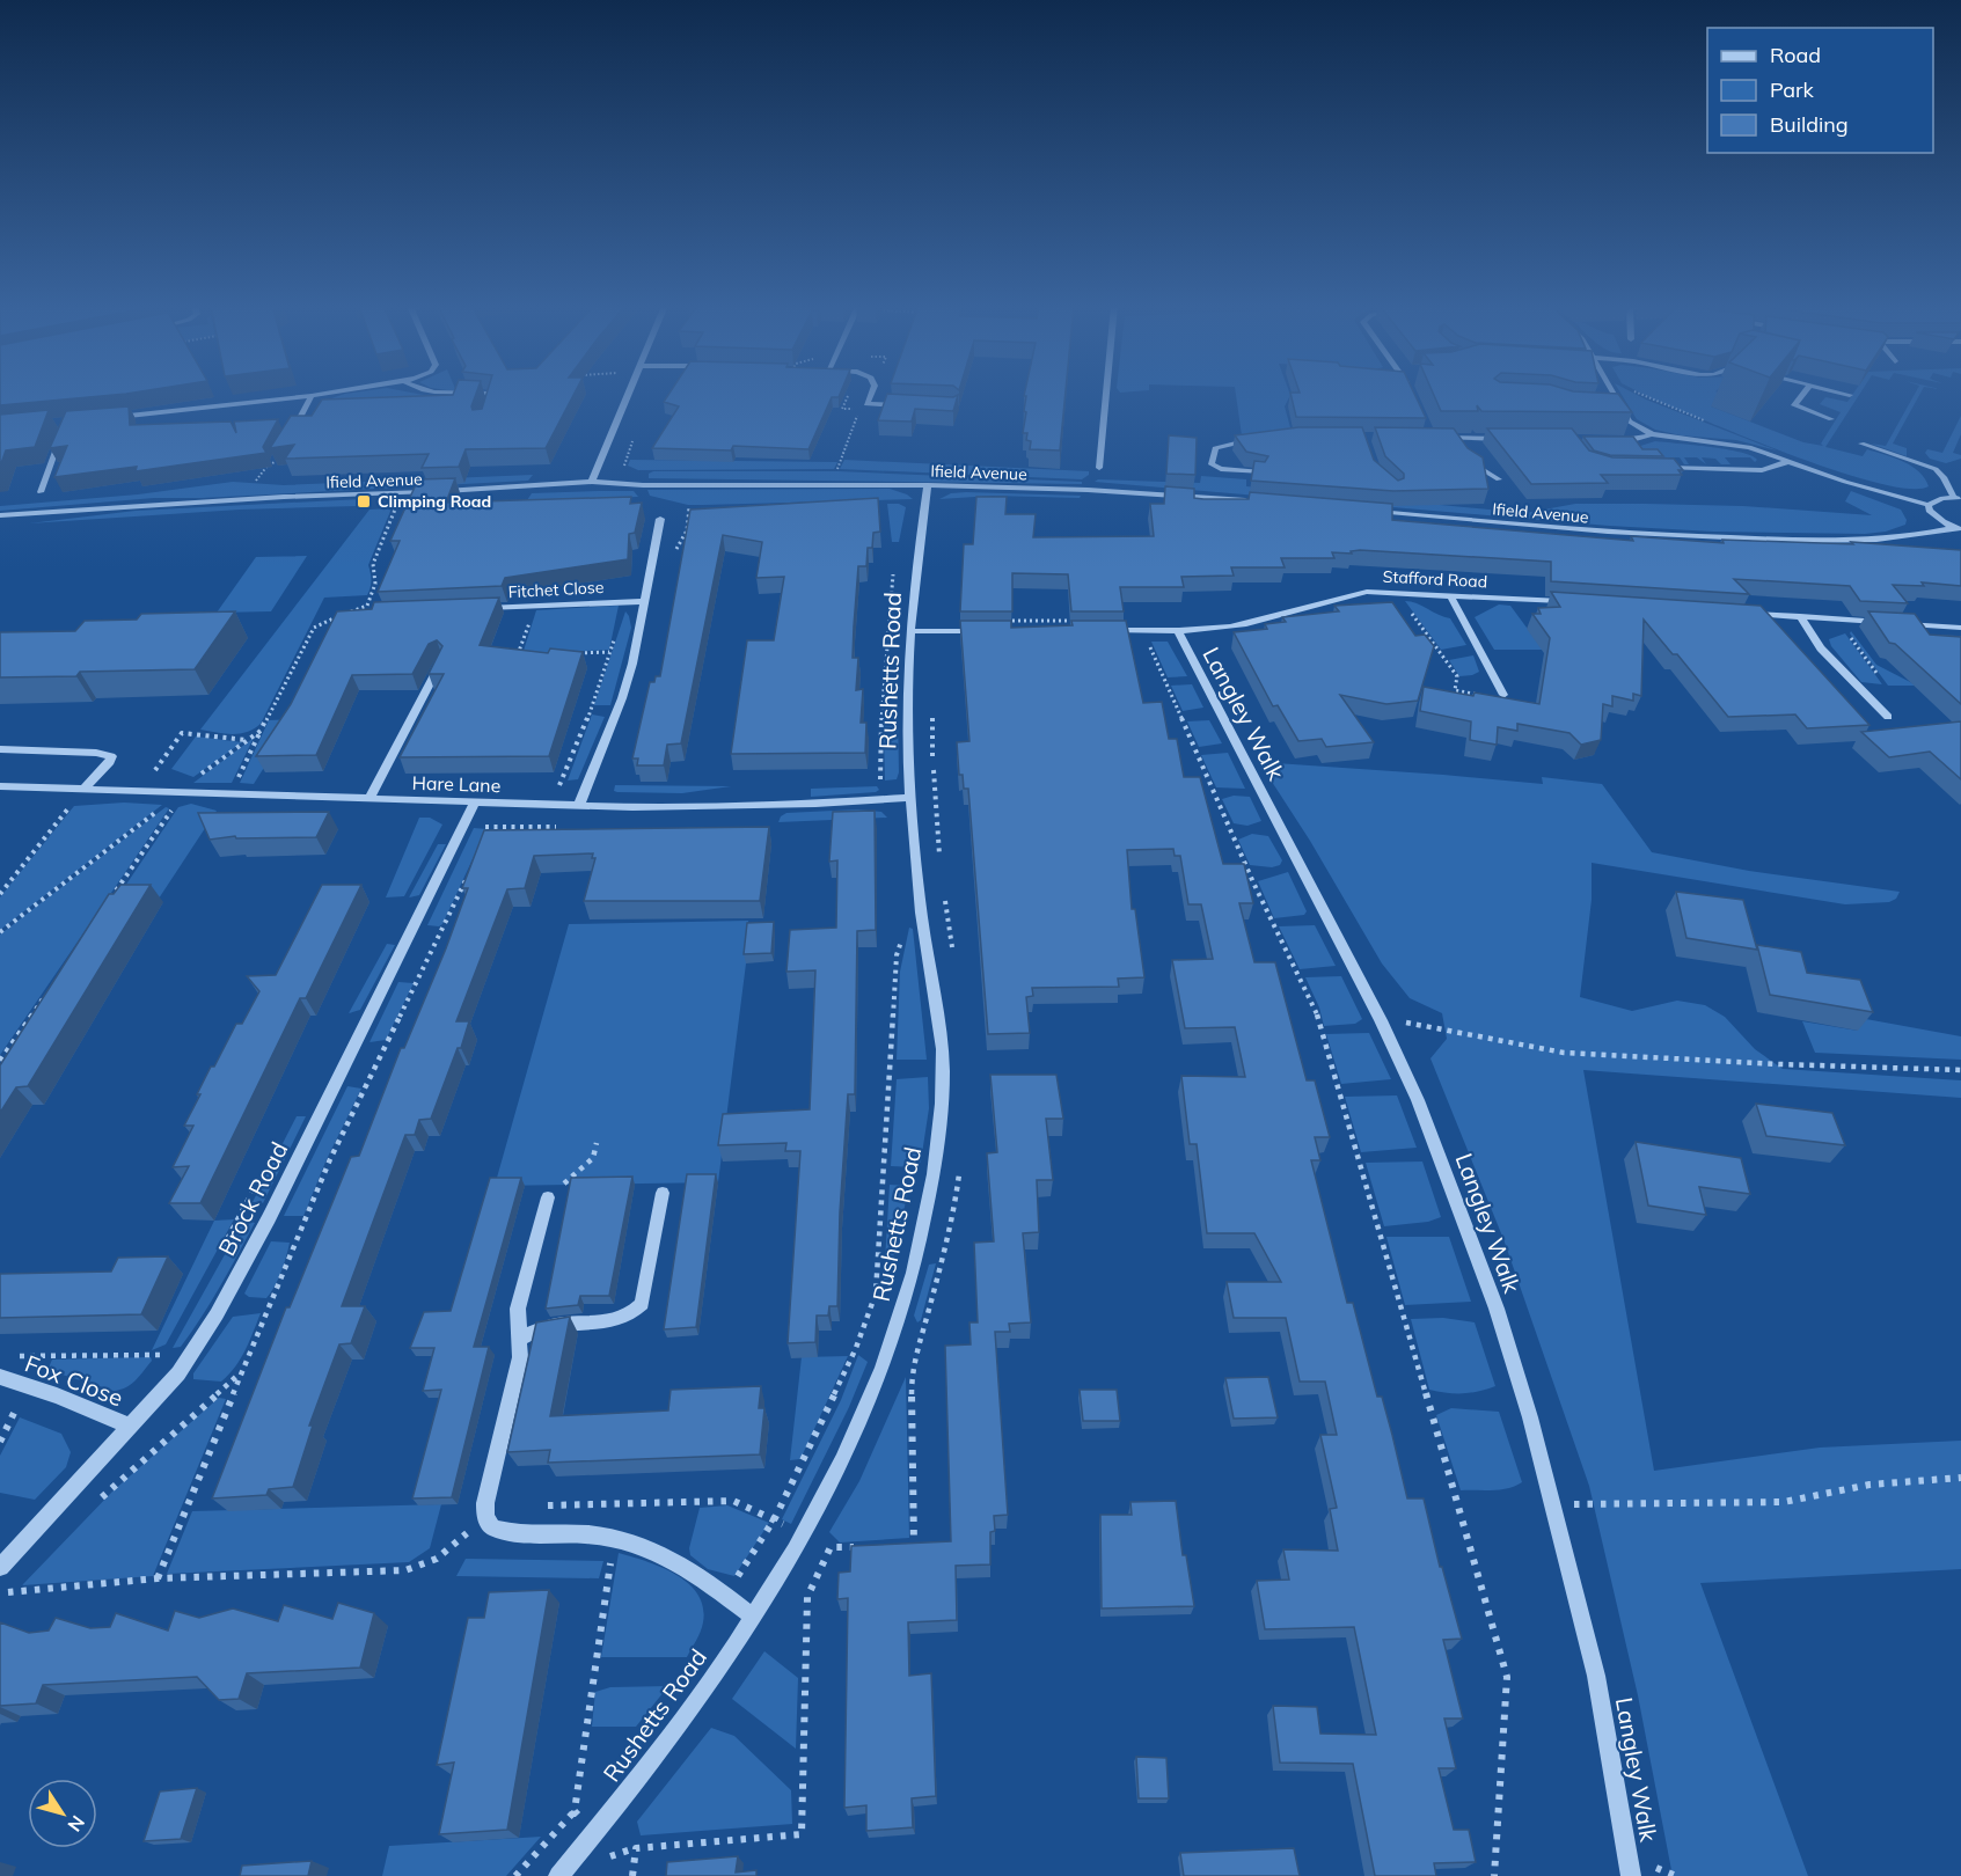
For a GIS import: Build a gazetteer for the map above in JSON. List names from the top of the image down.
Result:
{
  "streets": {
    "street": [
      "Ifield Avenue",
      "Stafford Road",
      "Fitchet Close",
      "Rushetts Road",
      "Langley Walk",
      "Hare Lane",
      "Brock Road",
      "Fox Close"
    ]
  },
  "crossings": [
    ["Ifield Avenue", "Rushetts Road"],
    ["Stafford Road", "Langley Walk"],
    ["Rushetts Road", "Hare Lane"],
    ["Hare Lane", "Brock Road"],
    ["Brock Road", "Fox Close"]
  ],
  "places": {
    "transit": ["Climping Road"]
  },
  "legend": ["Road", "Park", "Building"],
  "north": "bottom right"
}
